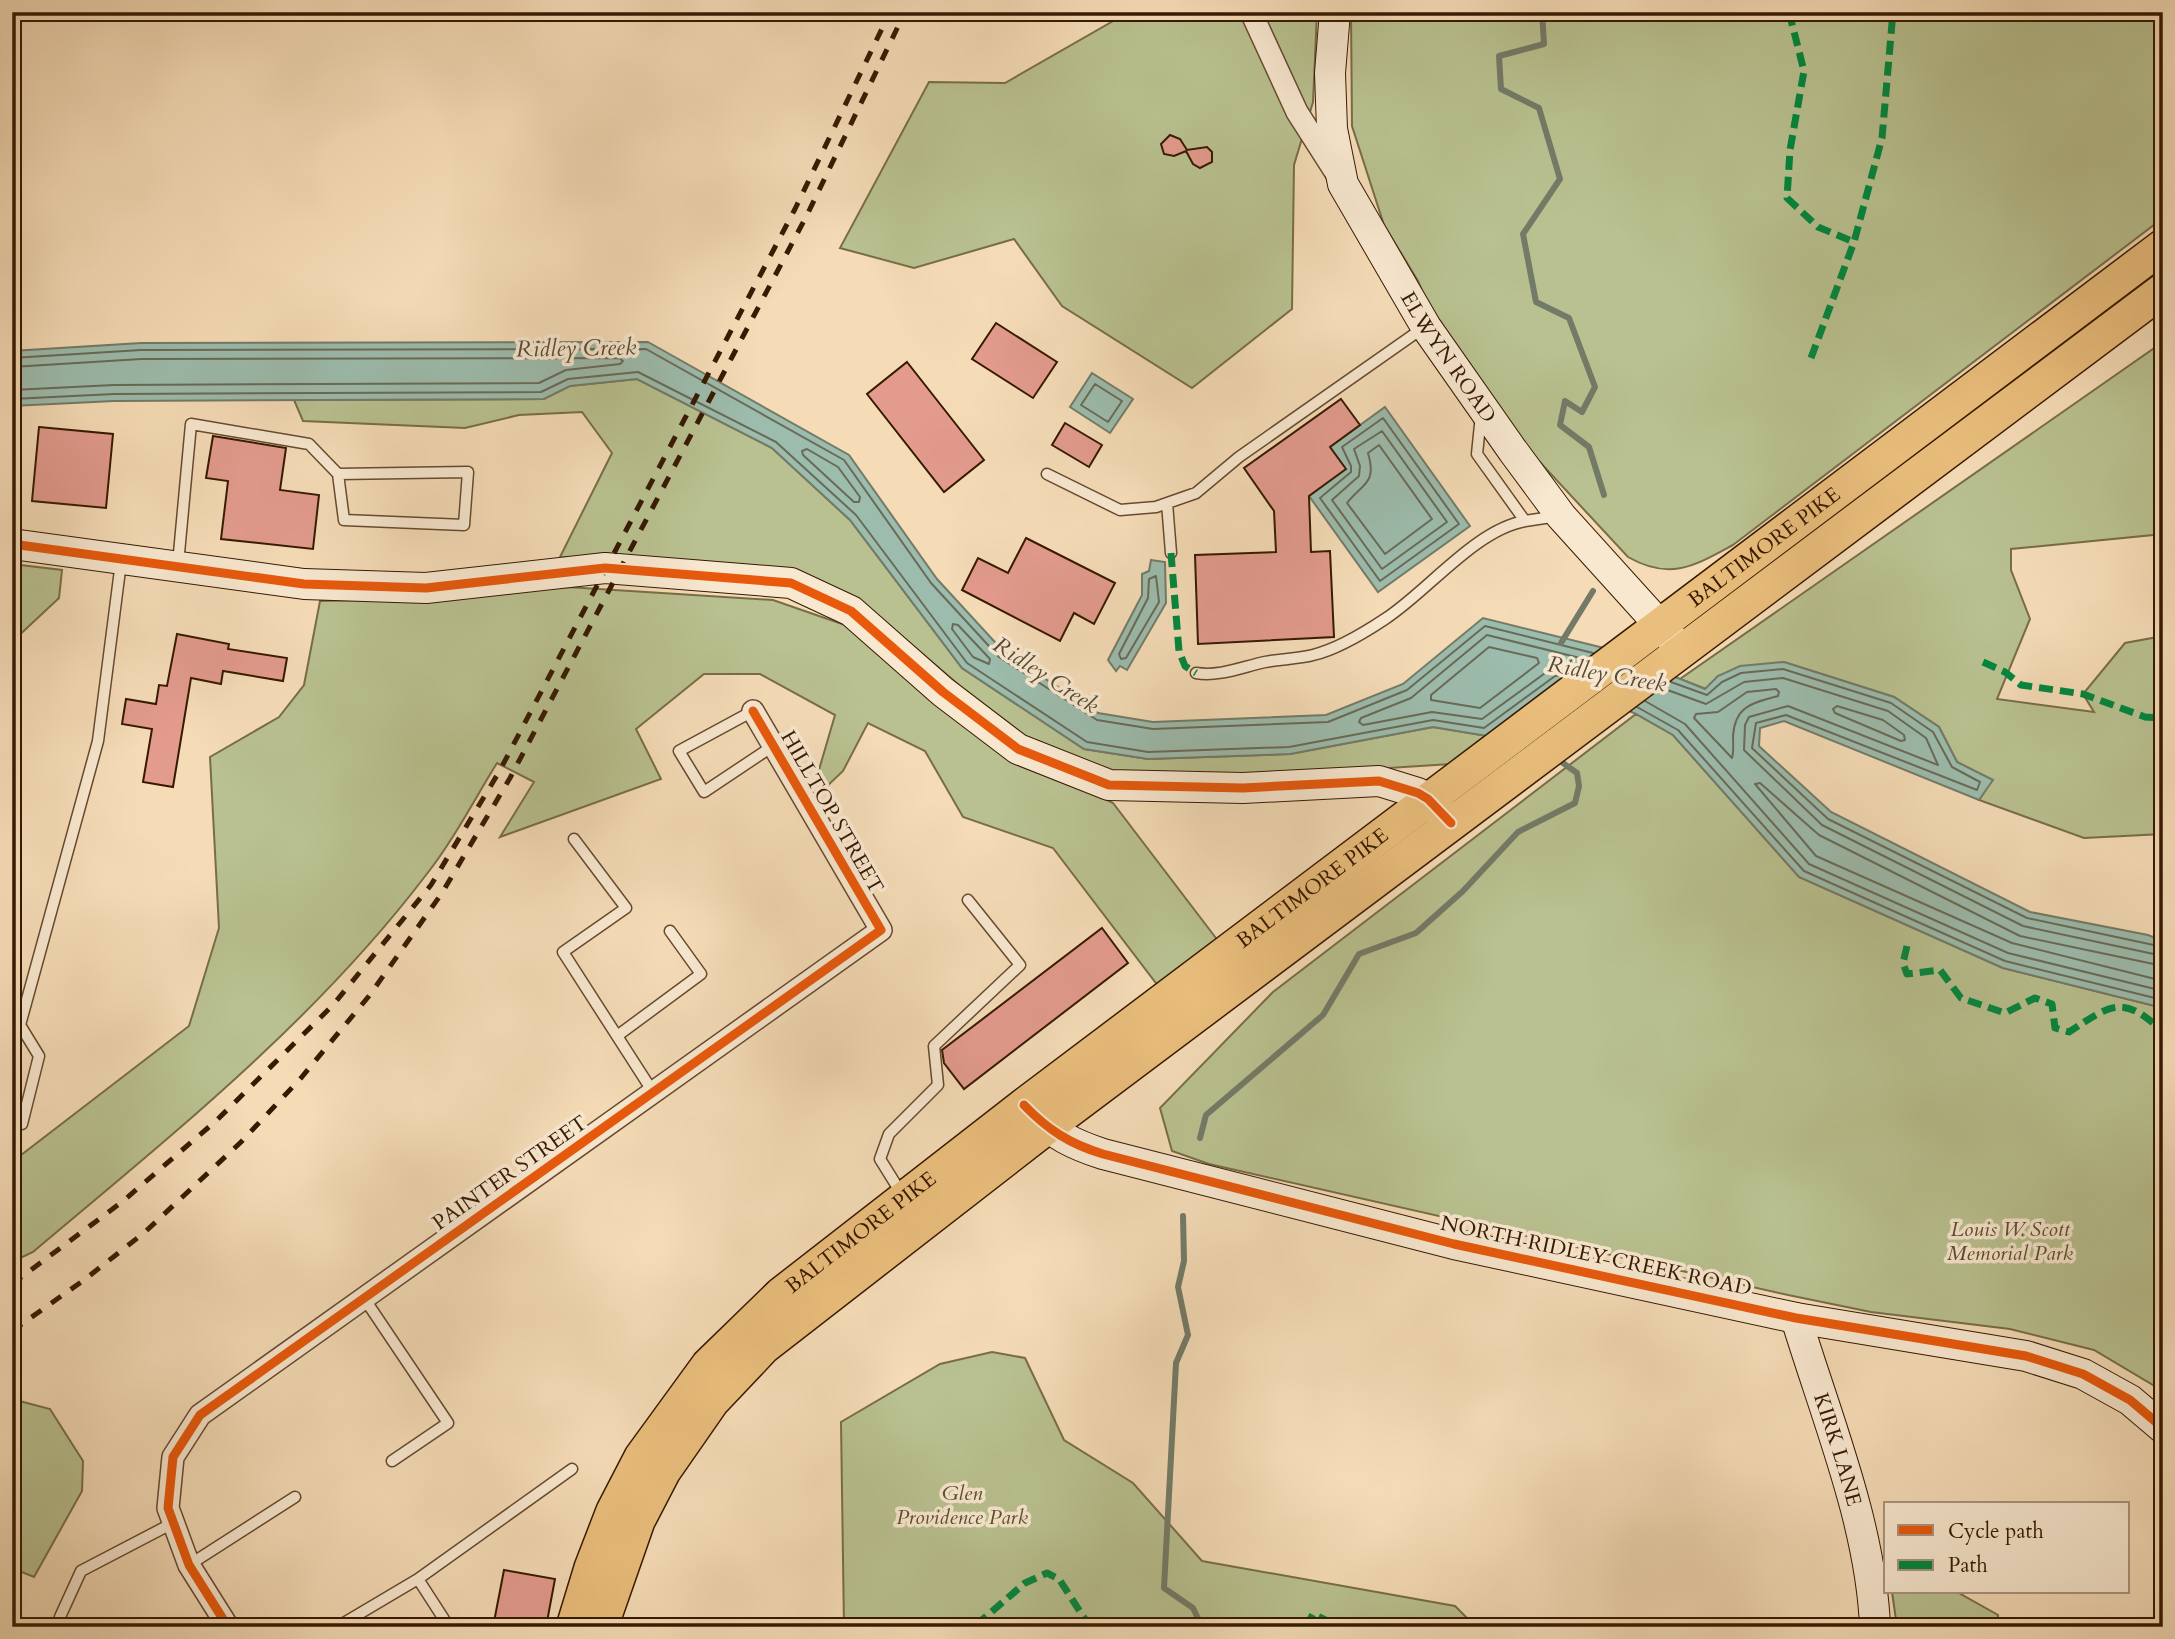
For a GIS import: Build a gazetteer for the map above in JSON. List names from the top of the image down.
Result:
{
  "streets": {
    "main road": ["BALTIMORE PIKE"],
    "street": [
      "ELWYN ROAD",
      "HILLTOP STREET",
      "PAINTER STREET",
      "NORTH RIDLEY CREEK ROAD",
      "KIRK LANE"
    ]
  },
  "crossings": [
    ["ELWYN ROAD", "BALTIMORE PIKE"],
    ["BALTIMORE PIKE", "NORTH RIDLEY CREEK ROAD"],
    ["HILLTOP STREET", "PAINTER STREET"],
    ["NORTH RIDLEY CREEK ROAD", "KIRK LANE"]
  ],
  "water": ["Ridley Creek"],
  "parks": ["Louis W. Scott Memorial Park", "Glen Providence Park"],
  "legend": ["Cycle path", "Path"]
}
